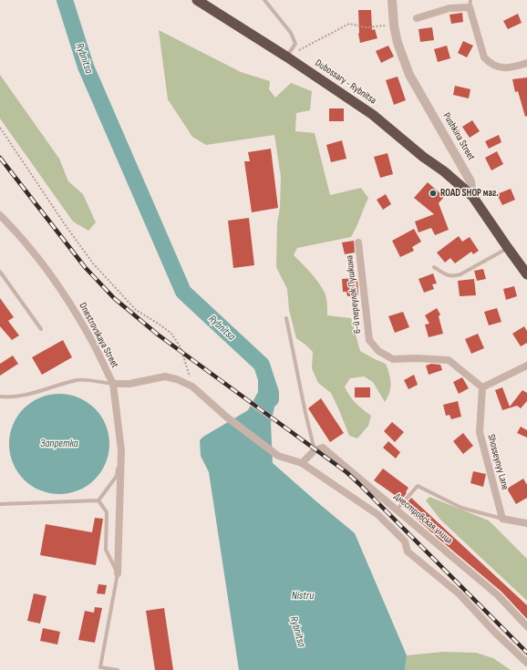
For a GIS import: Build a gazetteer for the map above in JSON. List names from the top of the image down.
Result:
{
  "streets": {
    "highway": ["Dubossary - Rybnitsa", "Pushkina Street"],
    "street": [
      "6-й переулок Пушкина",
      "Dnestrovskaya Street",
      "Shosseynyy Lane",
      "Днестровская улица"
    ]
  },
  "crossings": [
    ["Dubossary - Rybnitsa", "Pushkina Street"],
    ["6-й переулок Пушкина", "Shosseynyy Lane"]
  ],
  "water": ["Rybnitsa", "Запретка", "Nistru"],
  "places": ["ROAD SHOP маг."]
}
